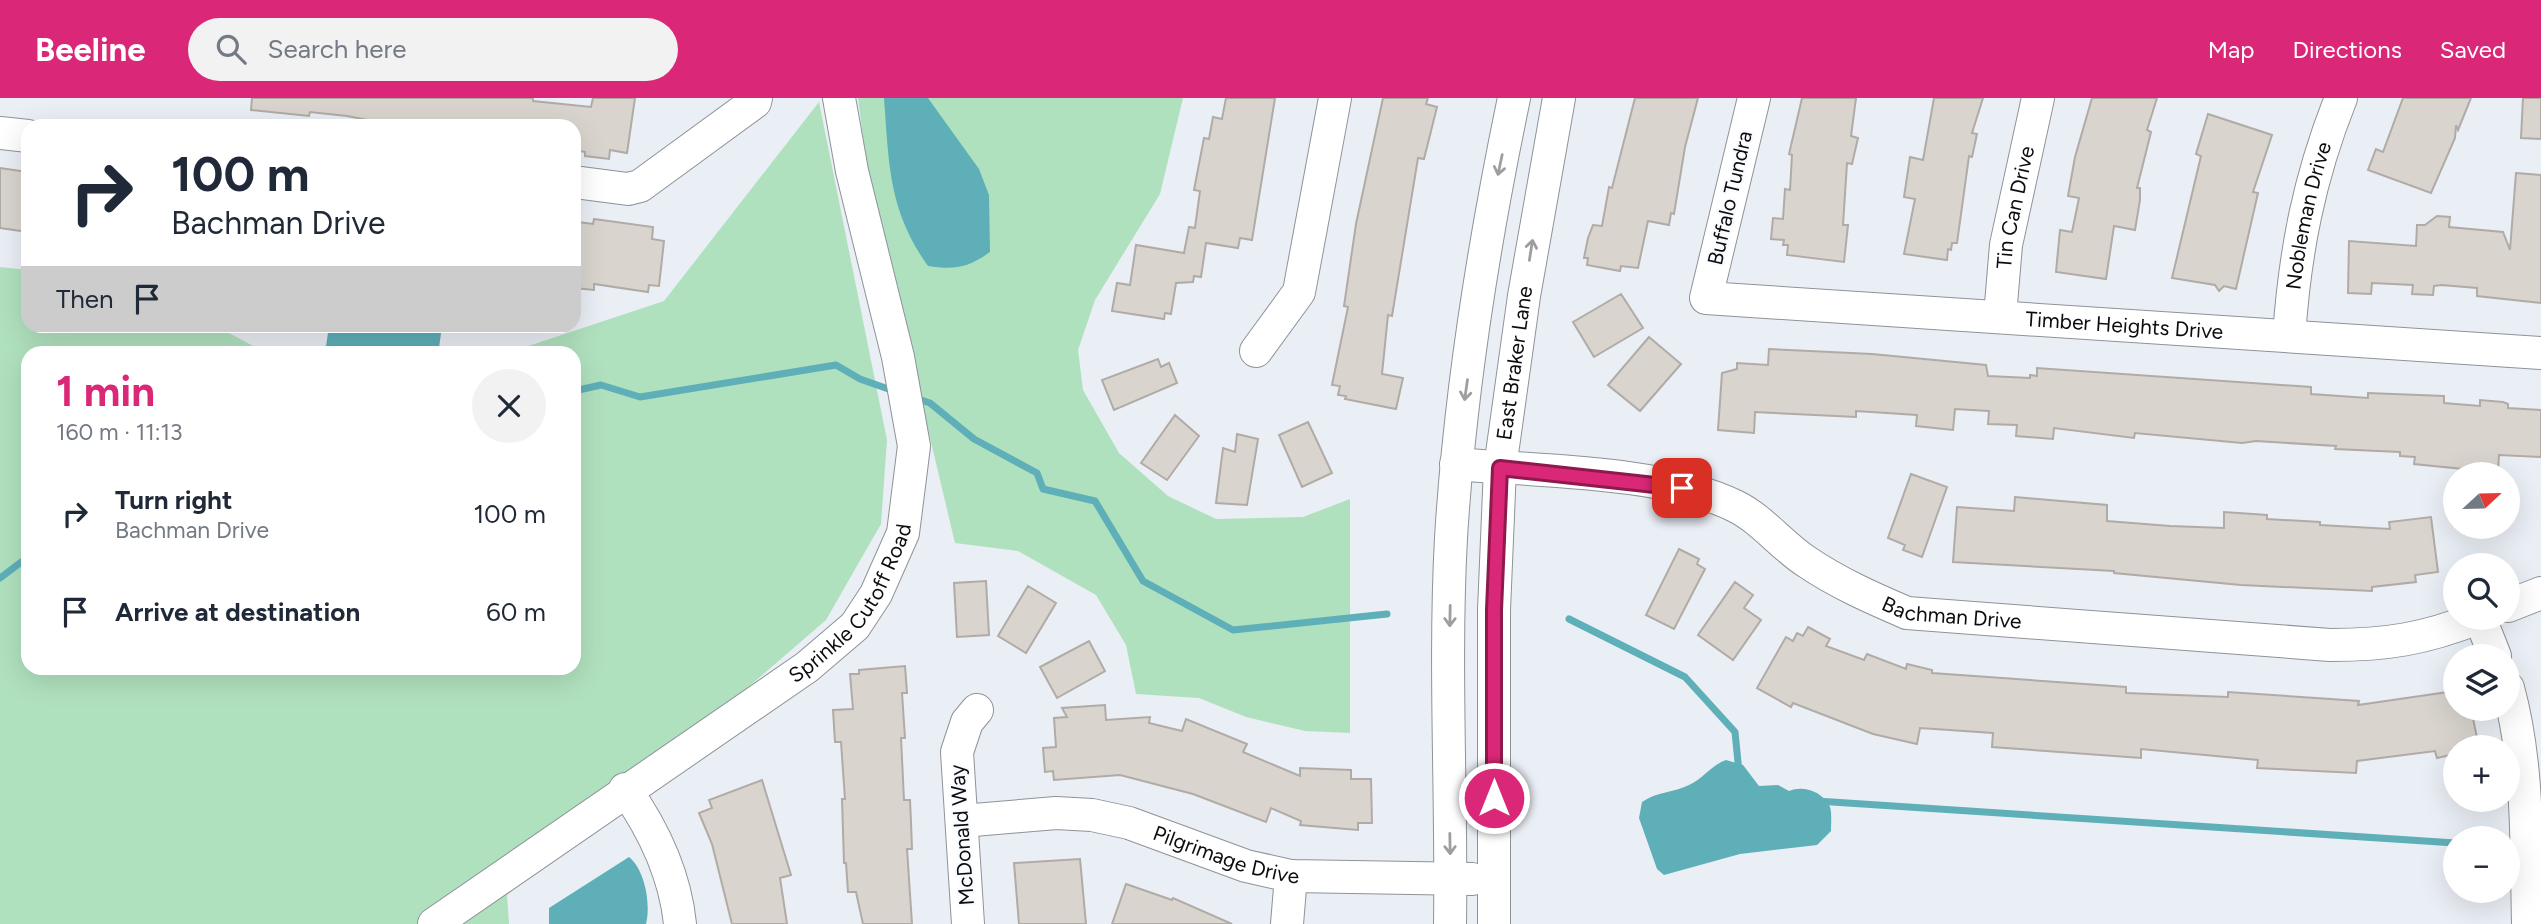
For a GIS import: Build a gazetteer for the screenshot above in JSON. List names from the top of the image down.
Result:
{
  "streets": {
    "street": [
      "Buffalo Tundra",
      "Tin Can Drive",
      "Nobleman Drive",
      "Timber Heights Drive",
      "East Braker Lane",
      "Sprinkle Cutoff Road",
      "Bachman Drive",
      "McDonald Way",
      "Pilgrimage Drive"
    ]
  },
  "crossings": [
    ["Buffalo Tundra", "Timber Heights Drive"],
    ["Tin Can Drive", "Timber Heights Drive"],
    ["Nobleman Drive", "Timber Heights Drive"],
    ["East Braker Lane", "Bachman Drive"],
    ["East Braker Lane", "Pilgrimage Drive"],
    ["McDonald Way", "Pilgrimage Drive"]
  ],
  "north": "right",
  "page": {
    "header": "Beeline",
    "search": "Search here",
    "nav": ["Map", "Directions", "Saved"],
    "turn": ["100 m", "Bachman Drive"],
    "then": "Then",
    "heading": ["1 min", "160 m · 11:13"],
    "map_buttons": ["+", "−"],
    "list": [
      {
        "name": "Turn right",
        "note": "Bachman Drive",
        "value": "100 m"
      },
      {
        "name": "Arrive at destination",
        "value": "60 m"
      }
    ]
  }
}
